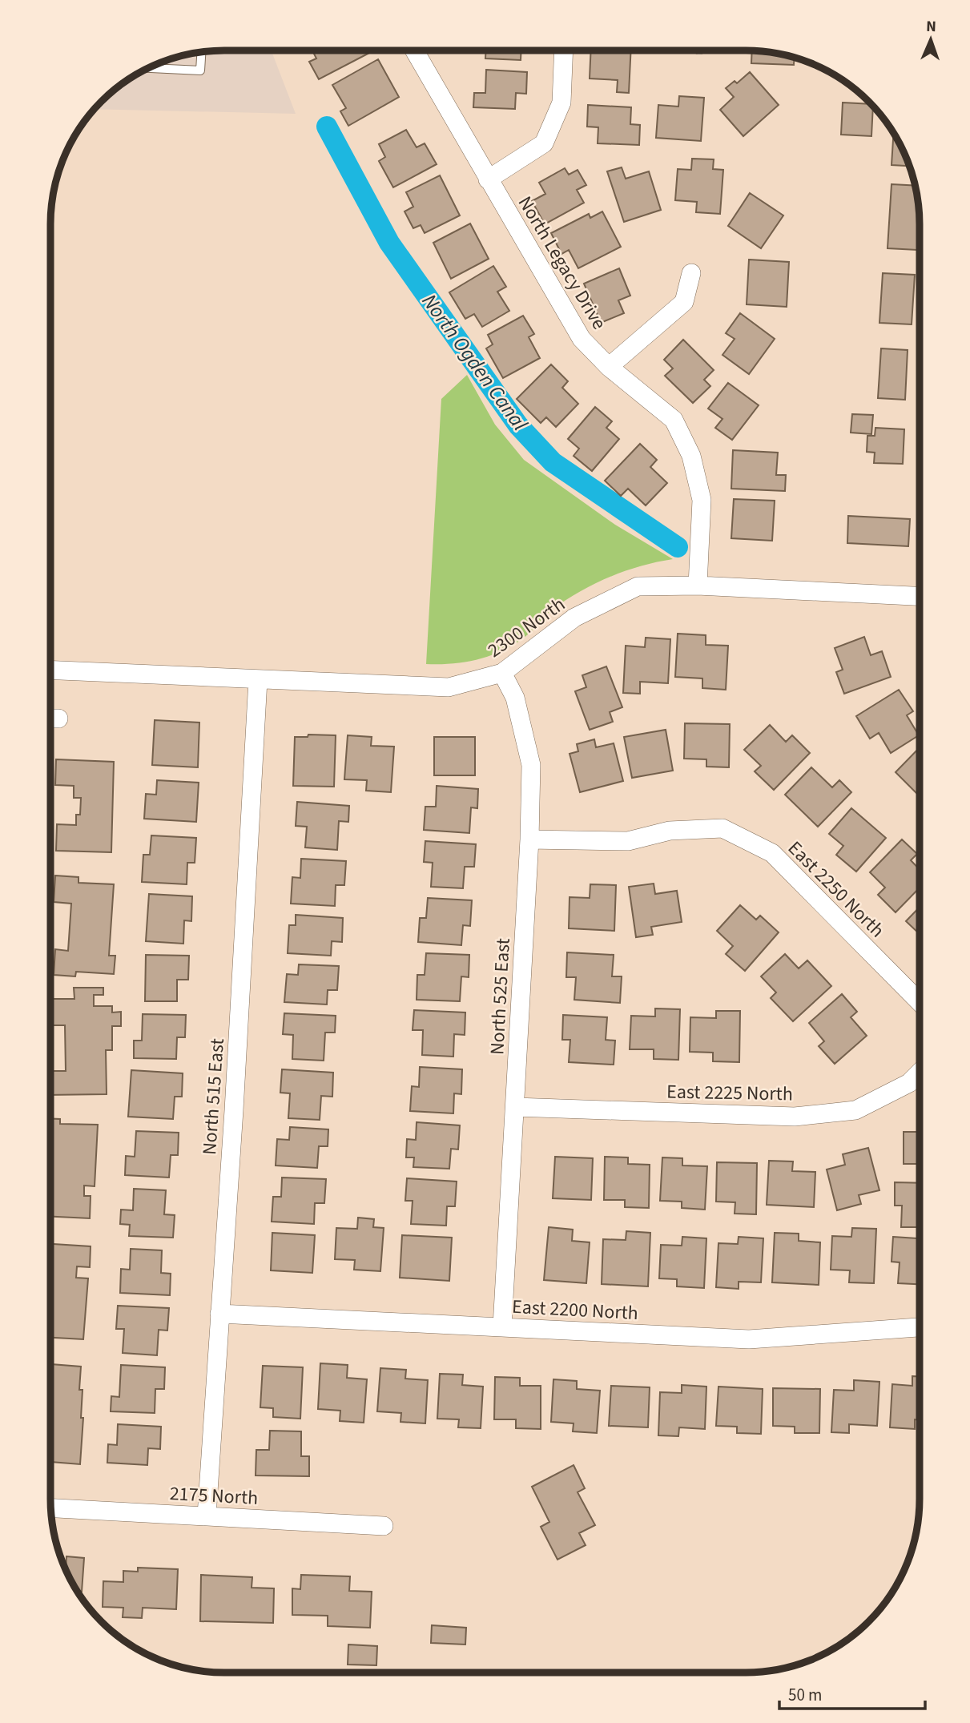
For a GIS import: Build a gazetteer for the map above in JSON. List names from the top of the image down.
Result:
{
  "streets": {
    "street": [
      "North Legacy Drive",
      "2300 North",
      "East 2250 North",
      "North 525 East",
      "East 2225 North",
      "North 515 East",
      "East 2200 North",
      "2175 North"
    ]
  },
  "crossings": [
    ["North Legacy Drive", "2300 North"],
    ["2300 North", "North 525 East"],
    ["2300 North", "North 515 East"],
    ["East 2250 North", "North 525 East"],
    ["North 525 East", "East 2225 North"],
    ["North 525 East", "East 2200 North"],
    ["North 515 East", "East 2200 North"],
    ["North 515 East", "2175 North"]
  ],
  "water": ["North Ogden Canal"],
  "scale_bar": "50 m",
  "north": "top"
}
